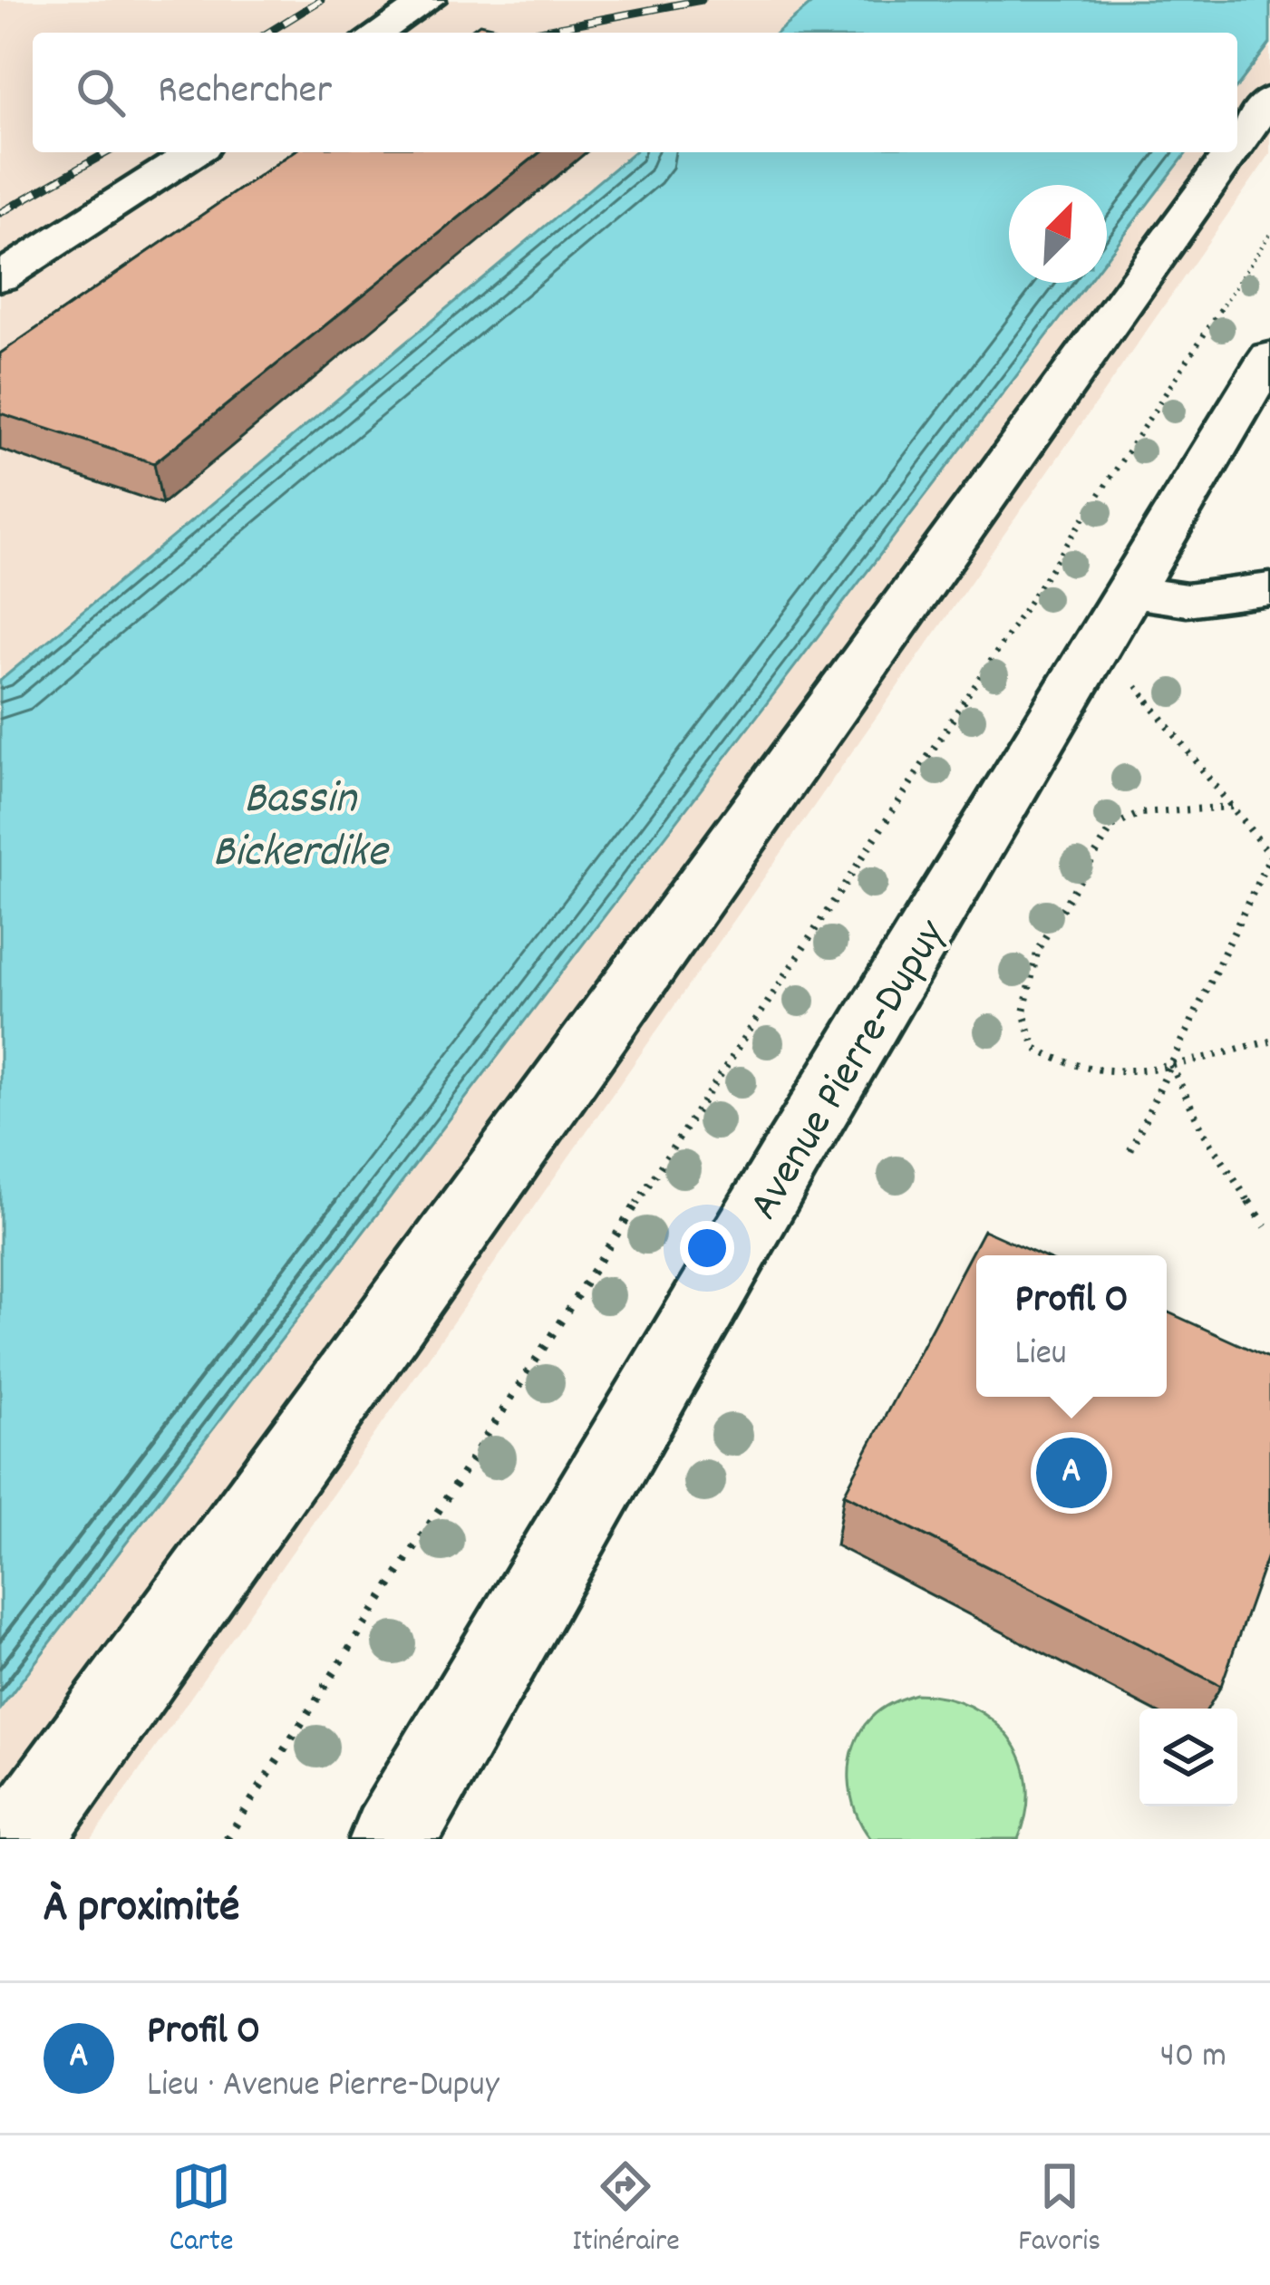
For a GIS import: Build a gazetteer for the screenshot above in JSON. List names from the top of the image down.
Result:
{
  "streets": {
    "street": ["Avenue Pierre-Dupuy"]
  },
  "water": ["Bassin Bickerdike"],
  "north": "top right",
  "page": {
    "search": "Rechercher",
    "popup": ["Profil O", "Lieu"],
    "pins": "A",
    "heading": "À proximité",
    "list": [
      {
        "mark": "A",
        "name": "Profil O",
        "note": "Lieu · Avenue Pierre-Dupuy",
        "value": "40 m"
      }
    ],
    "nav": ["Carte", "Itinéraire", "Favoris"]
  }
}
